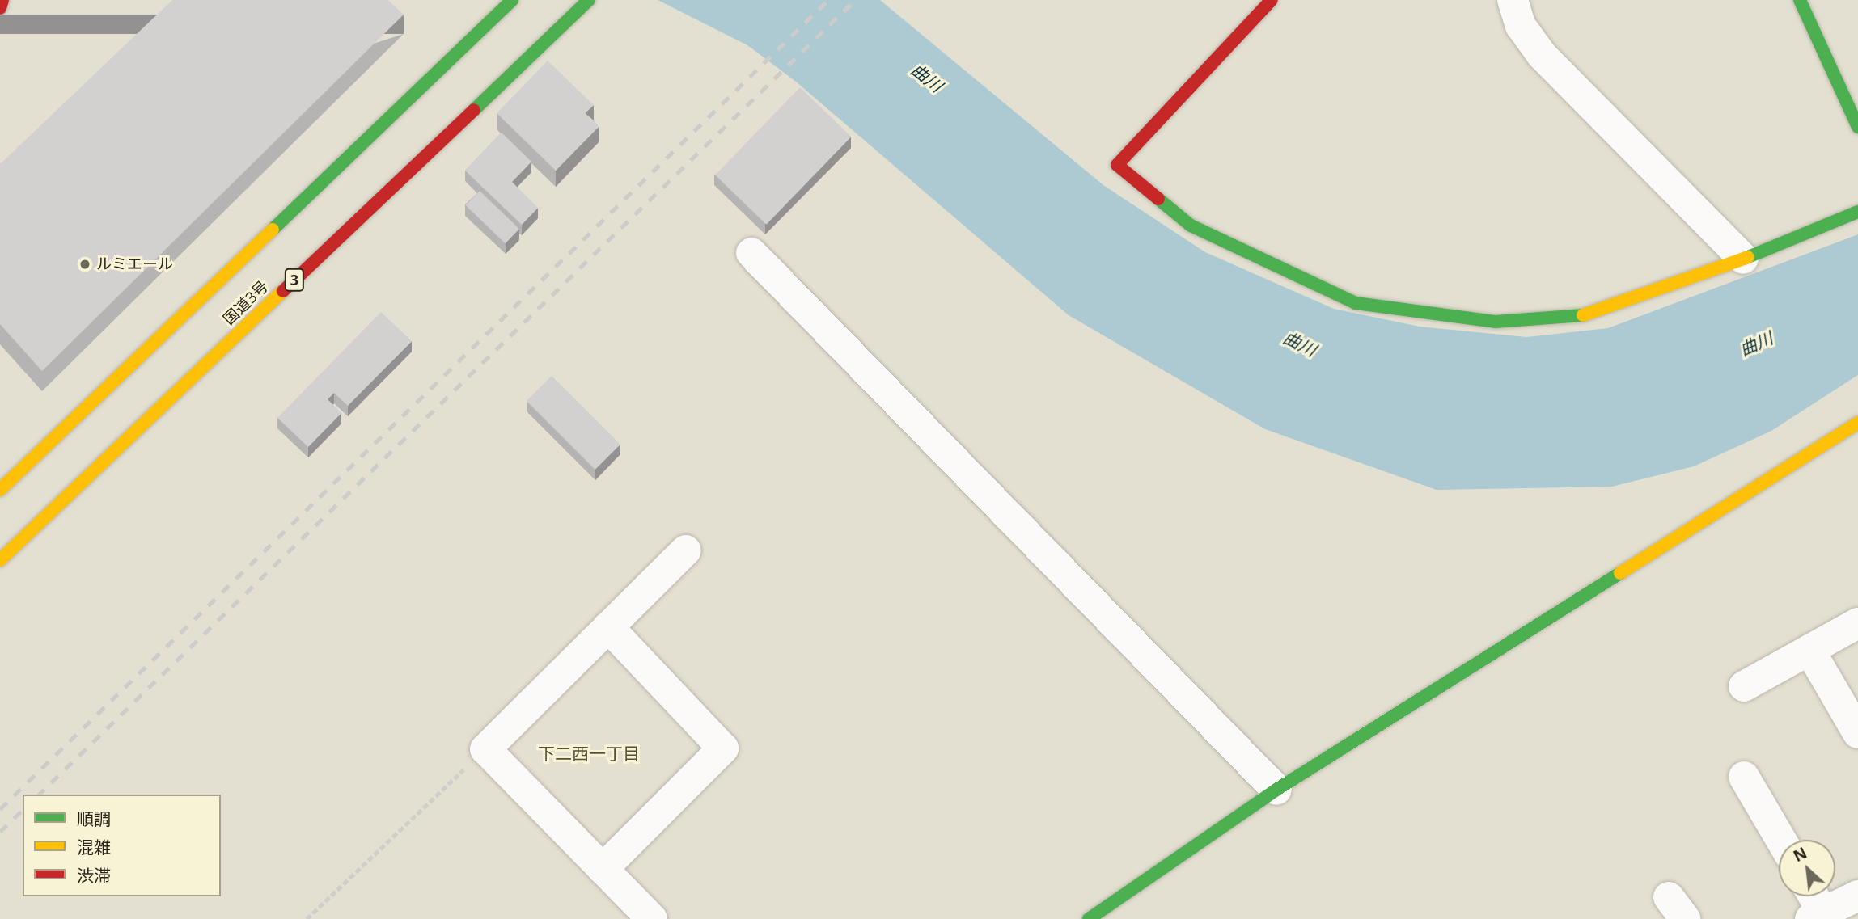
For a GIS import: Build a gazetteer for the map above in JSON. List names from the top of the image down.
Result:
{
  "streets": {
    "main road": ["3", "国道3号"]
  },
  "districts": ["下二西一丁目"],
  "water": ["曲川"],
  "places": ["ルミエール"],
  "legend": ["順調", "混雑", "渋滞"],
  "north": "top left"
}
